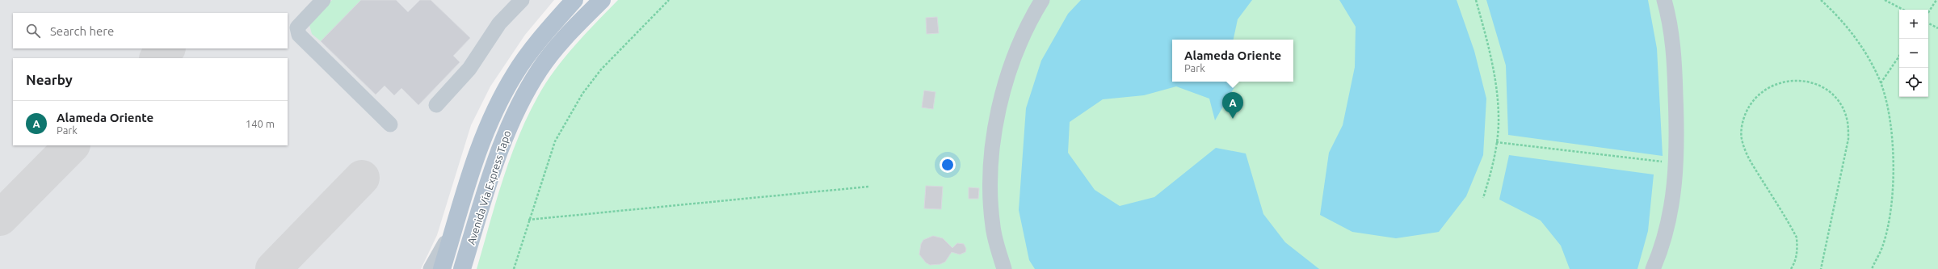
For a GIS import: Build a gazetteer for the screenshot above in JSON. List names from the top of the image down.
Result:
{
  "streets": {
    "main road": ["Avenida Vía Express Tapo"]
  },
  "page": {
    "map_buttons": ["+", "−"],
    "search": "Search here",
    "popup": ["Alameda Oriente", "Park"],
    "heading": "Nearby",
    "pins": "A",
    "list": [
      {
        "mark": "A",
        "name": "Alameda Oriente",
        "note": "Park",
        "value": "140 m"
      }
    ]
  }
}
